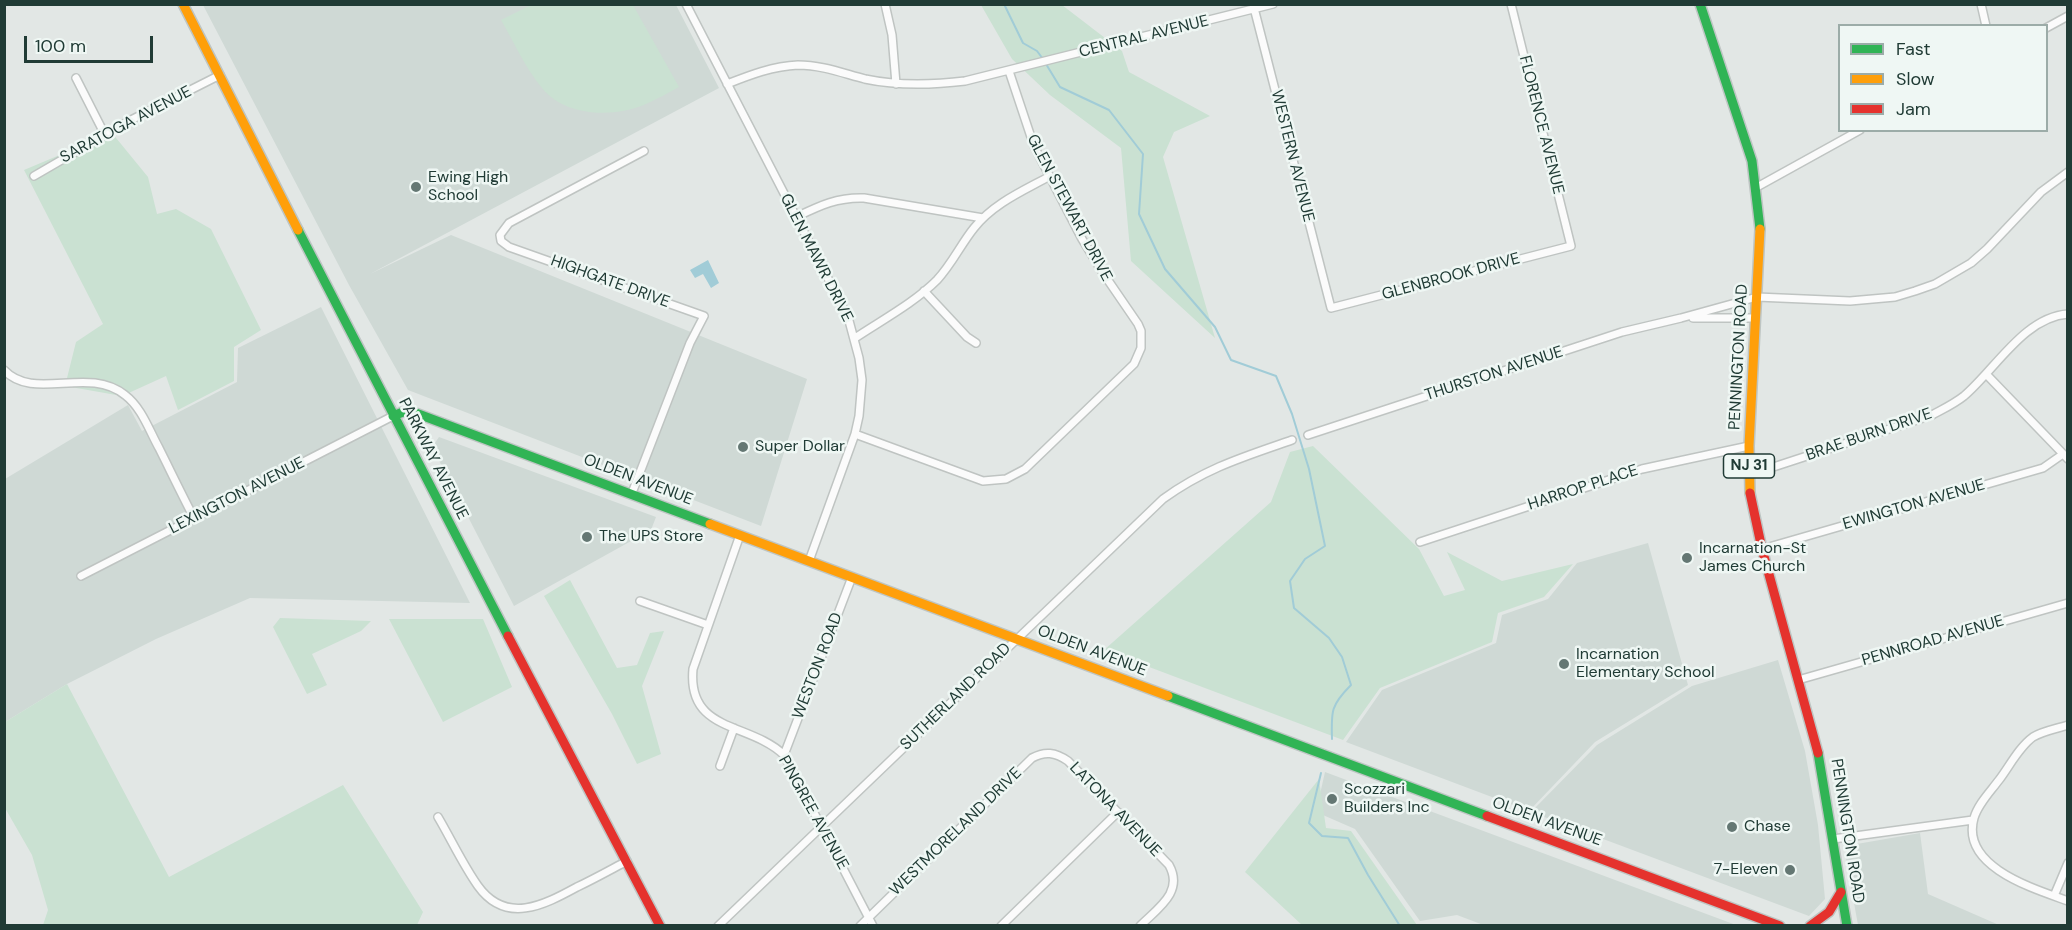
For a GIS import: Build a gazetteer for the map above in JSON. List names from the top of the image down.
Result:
{
  "streets": {
    "main road": [
      "PENNINGTON ROAD",
      "PARKWAY AVENUE",
      "NJ 31",
      "OLDEN AVENUE"
    ],
    "street": [
      "CENTRAL AVENUE",
      "SARATOGA AVENUE",
      "FLORENCE AVENUE",
      "WESTERN AVENUE",
      "GLEN STEWART DRIVE",
      "GLEN MAWR DRIVE",
      "GLENBROOK DRIVE",
      "HIGHGATE DRIVE",
      "THURSTON AVENUE",
      "BRAE BURN DRIVE",
      "HARROP PLACE",
      "LEXINGTON AVENUE",
      "EWINGTON AVENUE",
      "PENNROAD AVENUE",
      "WESTON ROAD",
      "SUTHERLAND ROAD",
      "LATONA AVENUE",
      "PINGREE AVENUE",
      "WESTMORELAND DRIVE"
    ]
  },
  "crossings": [
    ["CENTRAL AVENUE", "WESTERN AVENUE"],
    ["CENTRAL AVENUE", "GLEN STEWART DRIVE"],
    ["CENTRAL AVENUE", "GLEN MAWR DRIVE"],
    ["SARATOGA AVENUE", "PARKWAY AVENUE"],
    ["FLORENCE AVENUE", "GLENBROOK DRIVE"],
    ["WESTERN AVENUE", "GLENBROOK DRIVE"],
    ["GLEN STEWART DRIVE", "GLEN MAWR DRIVE"],
    ["GLEN MAWR DRIVE", "OLDEN AVENUE"],
    ["HIGHGATE DRIVE", "OLDEN AVENUE"],
    ["PENNINGTON ROAD", "THURSTON AVENUE"],
    ["PENNINGTON ROAD", "BRAE BURN DRIVE"],
    ["PENNINGTON ROAD", "HARROP PLACE"],
    ["PENNINGTON ROAD", "EWINGTON AVENUE"],
    ["PENNINGTON ROAD", "PENNROAD AVENUE"],
    ["PARKWAY AVENUE", "OLDEN AVENUE"],
    ["PARKWAY AVENUE", "LEXINGTON AVENUE"],
    ["OLDEN AVENUE", "LEXINGTON AVENUE"],
    ["OLDEN AVENUE", "WESTON ROAD"],
    ["OLDEN AVENUE", "SUTHERLAND ROAD"],
    ["OLDEN AVENUE", "PINGREE AVENUE"],
    ["WESTON ROAD", "PINGREE AVENUE"],
    ["SUTHERLAND ROAD", "PINGREE AVENUE"],
    ["LATONA AVENUE", "WESTMORELAND DRIVE"],
    ["PINGREE AVENUE", "WESTMORELAND DRIVE"]
  ],
  "places": [
    "Ewing High School",
    "Super Dollar",
    "The UPS Store",
    "Incarnation-St James Church",
    "Incarnation Elementary School",
    "Scozzari Builders Inc",
    "Chase",
    "7-Eleven"
  ],
  "legend": ["Fast", "Slow", "Jam"],
  "scale_bar": "100 m"
}
